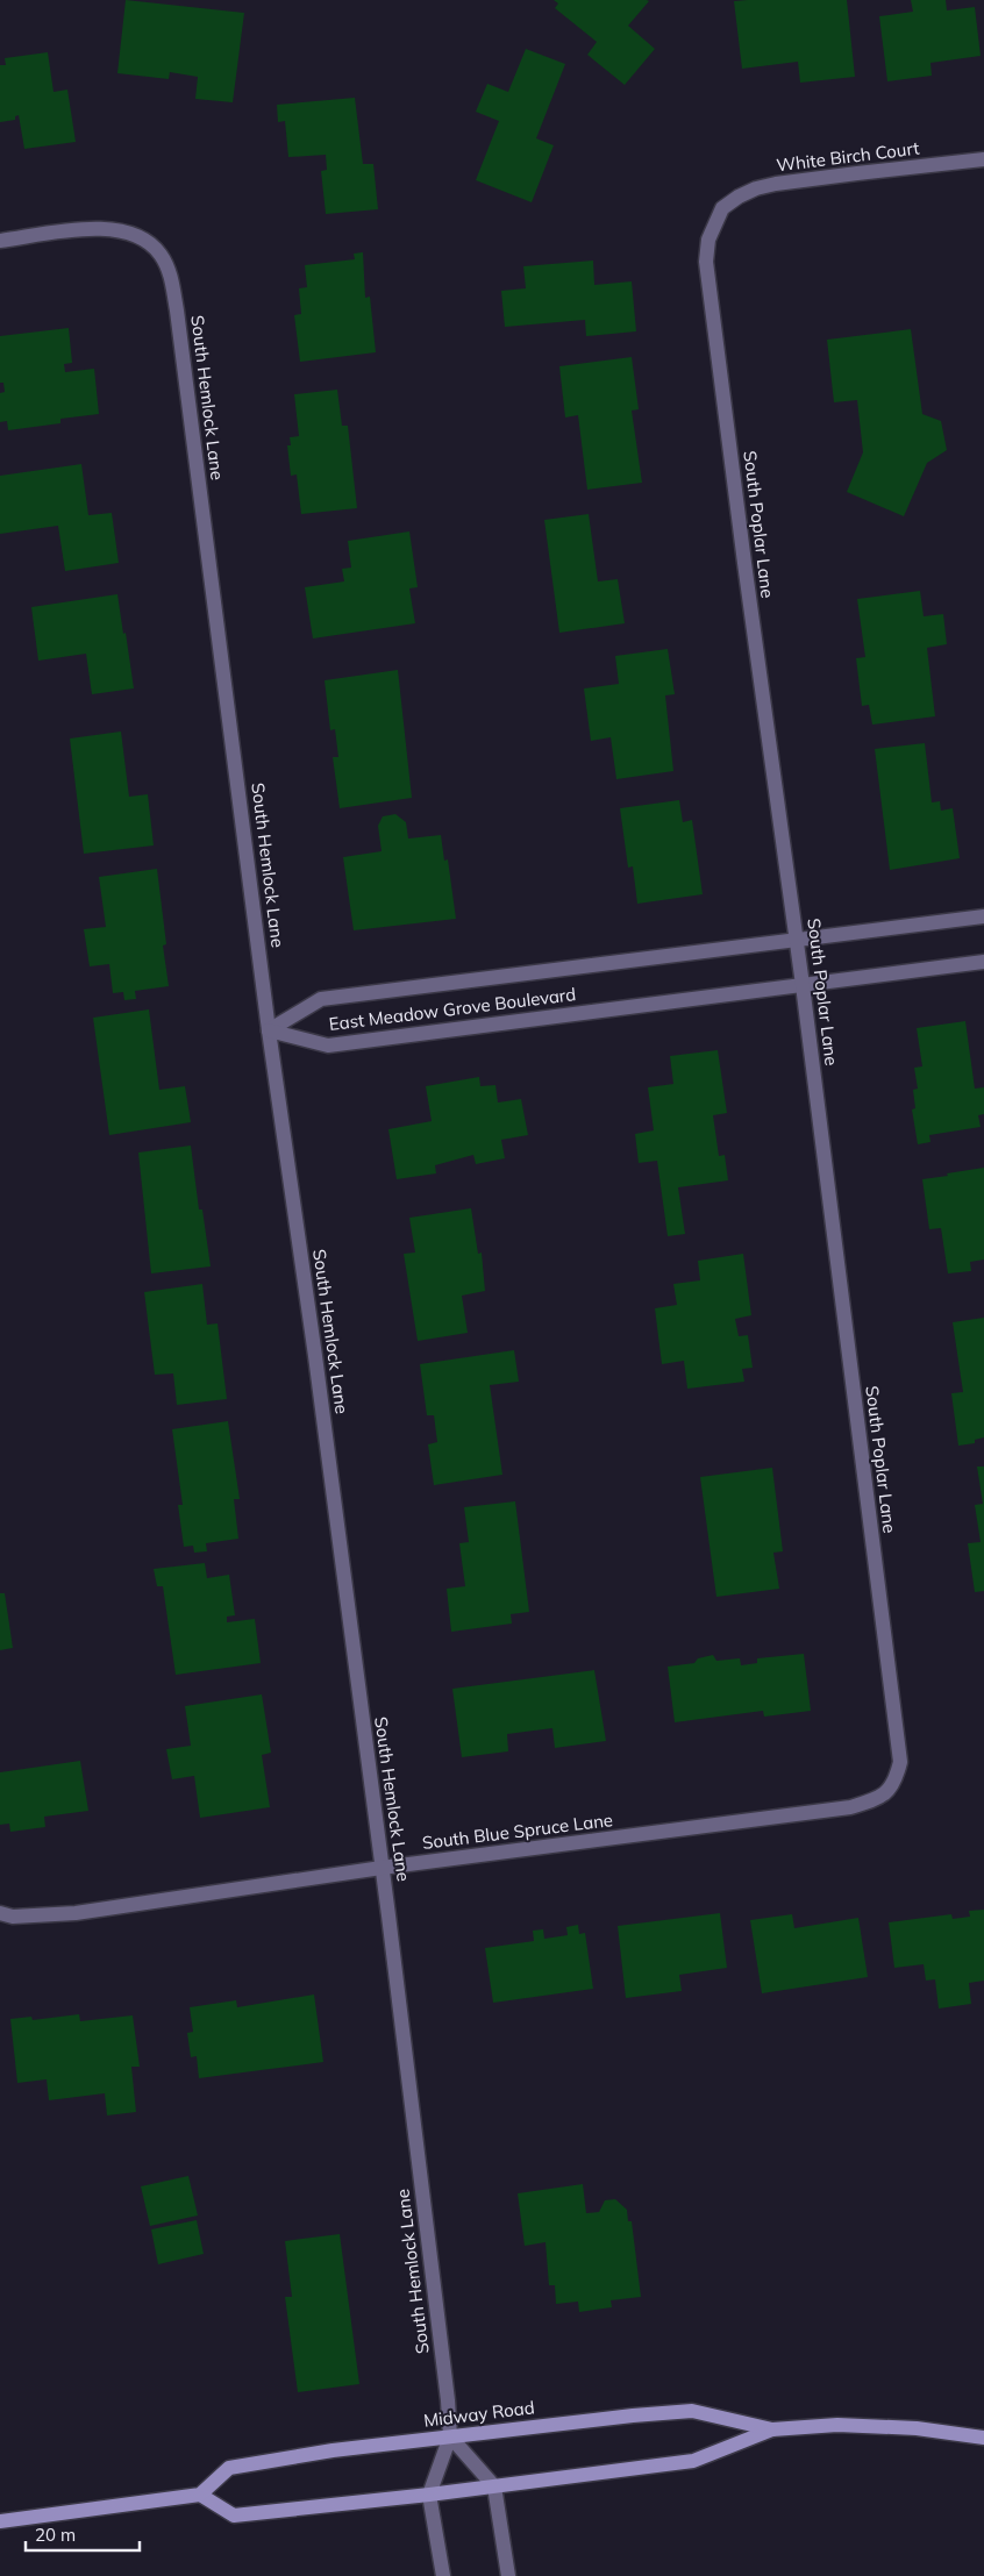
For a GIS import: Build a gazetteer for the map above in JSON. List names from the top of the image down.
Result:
{
  "streets": {
    "main road": ["Midway Road"],
    "street": [
      "White Birch Court",
      "South Hemlock Lane",
      "South Poplar Lane",
      "East Meadow Grove Boulevard",
      "South Blue Spruce Lane"
    ]
  },
  "crossings": [
    ["White Birch Court", "South Poplar Lane"],
    ["South Hemlock Lane", "East Meadow Grove Boulevard"],
    ["South Hemlock Lane", "South Blue Spruce Lane"],
    ["South Hemlock Lane", "Midway Road"],
    ["South Poplar Lane", "East Meadow Grove Boulevard"],
    ["South Poplar Lane", "South Blue Spruce Lane"]
  ],
  "scale_bar": "20 m"
}
